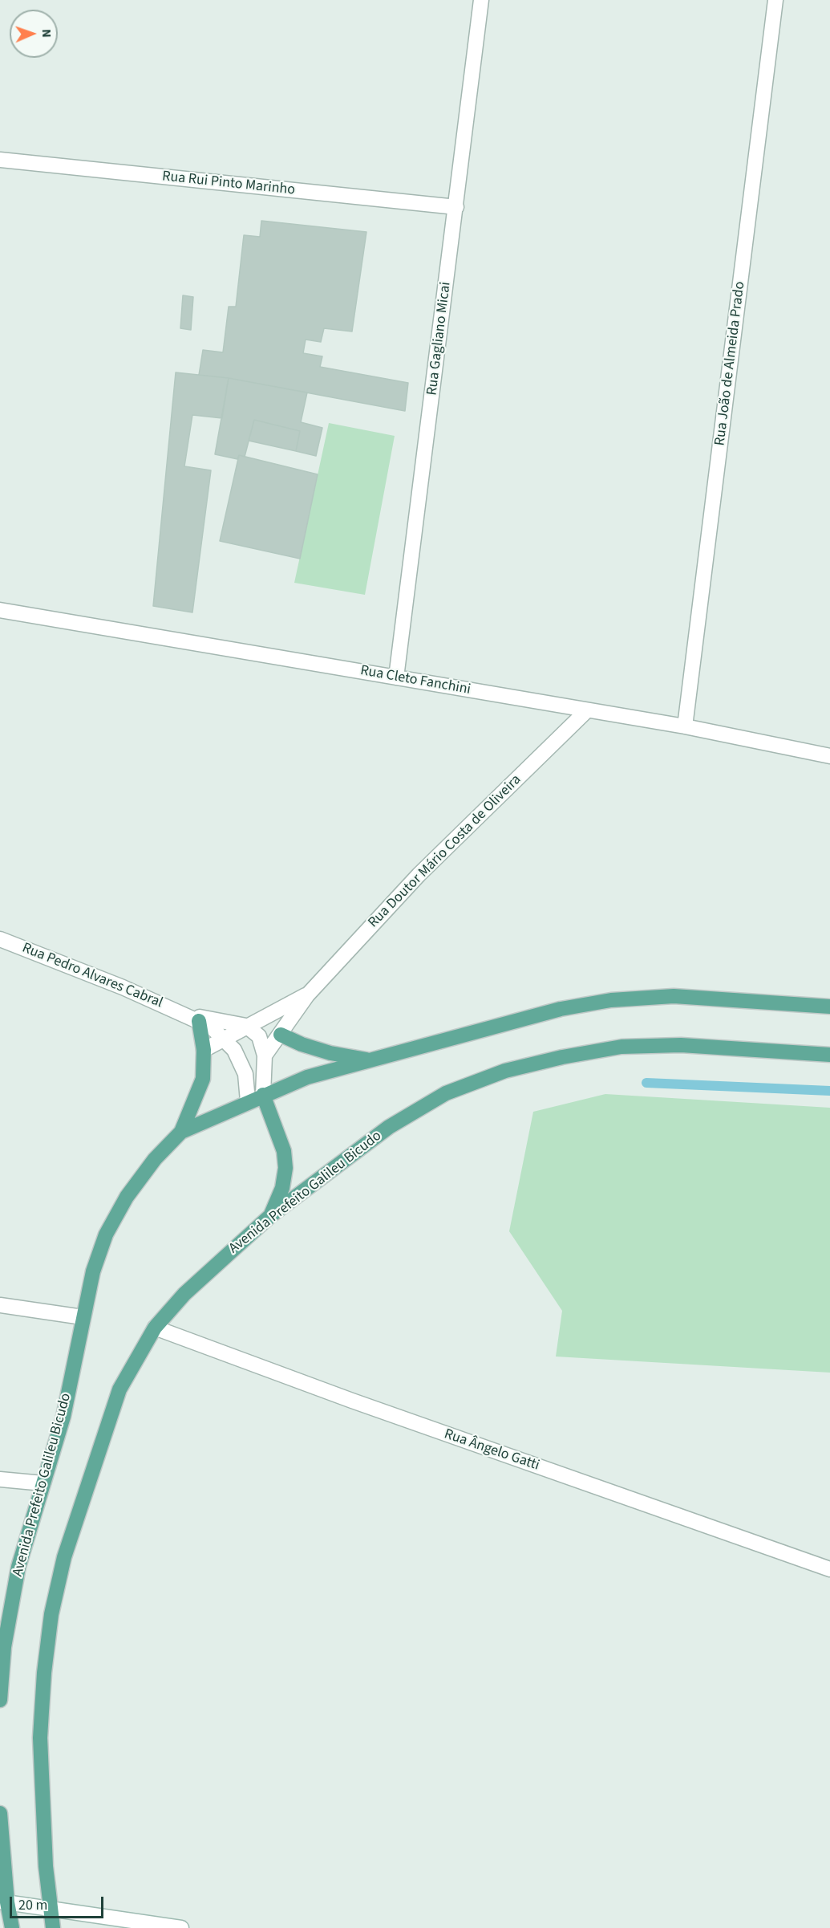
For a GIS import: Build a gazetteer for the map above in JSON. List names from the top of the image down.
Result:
{
  "streets": {
    "main road": ["Avenida Prefeito Galileu Bicudo"],
    "street": [
      "Rua Rui Pinto Marinho",
      "Rua Gagliano Micai",
      "Rua João de Almeida Prado",
      "Rua Cleto Fanchini",
      "Rua Doutor Mário Costa de Oliveira",
      "Rua Pedro Alvares Cabral",
      "Rua Ângelo Gatti"
    ]
  },
  "crossings": [
    ["Rua Rui Pinto Marinho", "Rua Gagliano Micai"],
    ["Rua Gagliano Micai", "Rua Cleto Fanchini"],
    ["Rua João de Almeida Prado", "Rua Cleto Fanchini"],
    ["Rua Cleto Fanchini", "Rua Doutor Mário Costa de Oliveira"],
    ["Rua Doutor Mário Costa de Oliveira", "Rua Pedro Alvares Cabral"],
    ["Rua Pedro Alvares Cabral", "Avenida Prefeito Galileu Bicudo"],
    ["Avenida Prefeito Galileu Bicudo", "Rua Ângelo Gatti"]
  ],
  "scale_bar": "20 m",
  "north": "right"
}
